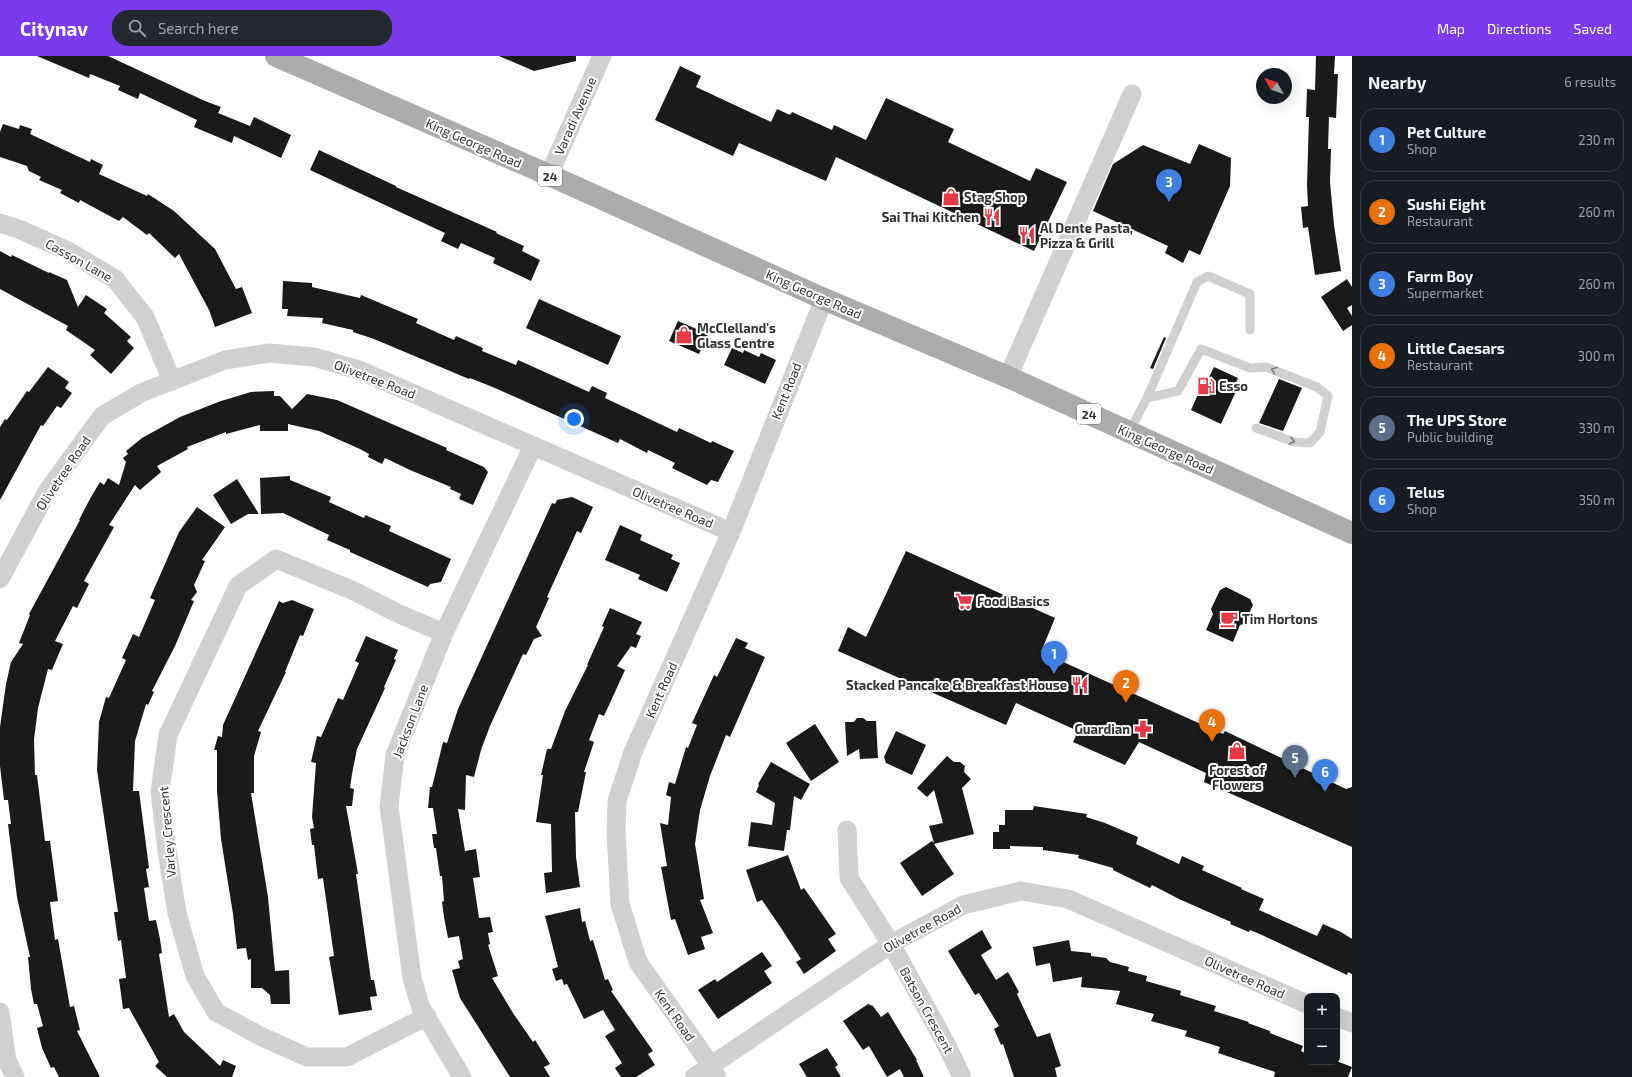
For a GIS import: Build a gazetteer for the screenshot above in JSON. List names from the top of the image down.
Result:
{
  "streets": {
    "main road": ["King George Road", "24"],
    "street": [
      "Varadi Avenue",
      "Casson Lane",
      "Olivetree Road",
      "Kent Road",
      "Jackson Lane",
      "Varley Crescent",
      "Batson Crescent"
    ]
  },
  "crossings": [
    ["Varadi Avenue", "King George Road"],
    ["King George Road", "Kent Road"],
    ["Casson Lane", "Olivetree Road"],
    ["Olivetree Road", "Kent Road"],
    ["Olivetree Road", "Jackson Lane"],
    ["Olivetree Road", "Batson Crescent"],
    ["Jackson Lane", "Varley Crescent"]
  ],
  "places": {
    "shop": ["Stag Shop", "McClelland's Glass Centre", "Forest of Flowers"],
    "restaurant": ["Sai Thai Kitchen", "Al Dente Pasta, Pizza & Grill", "Stacked Pancake & Breakfast House"],
    "fuel station": ["Esso"],
    "supermarket": ["Food Basics"],
    "cafe": ["Tim Hortons"],
    "pharmacy": ["Guardian"]
  },
  "north": "top left",
  "page": {
    "header": "Citynav",
    "search": "Search here",
    "nav": ["Map", "Directions", "Saved"],
    "heading": ["Nearby", "6 results"],
    "list": [
      {
        "mark": "1",
        "name": "Pet Culture",
        "note": "Shop",
        "value": "230 m"
      },
      {
        "mark": "2",
        "name": "Sushi Eight",
        "note": "Restaurant",
        "value": "260 m"
      },
      {
        "mark": "3",
        "name": "Farm Boy",
        "note": "Supermarket",
        "value": "260 m"
      },
      {
        "mark": "4",
        "name": "Little Caesars",
        "note": "Restaurant",
        "value": "300 m"
      },
      {
        "mark": "5",
        "name": "The UPS Store",
        "note": "Public building",
        "value": "330 m"
      },
      {
        "mark": "6",
        "name": "Telus",
        "note": "Shop",
        "value": "350 m"
      }
    ],
    "pins": [
      "3",
      "1",
      "2",
      "4",
      "5",
      "6"
    ],
    "map_buttons": ["+", "−"]
  }
}
